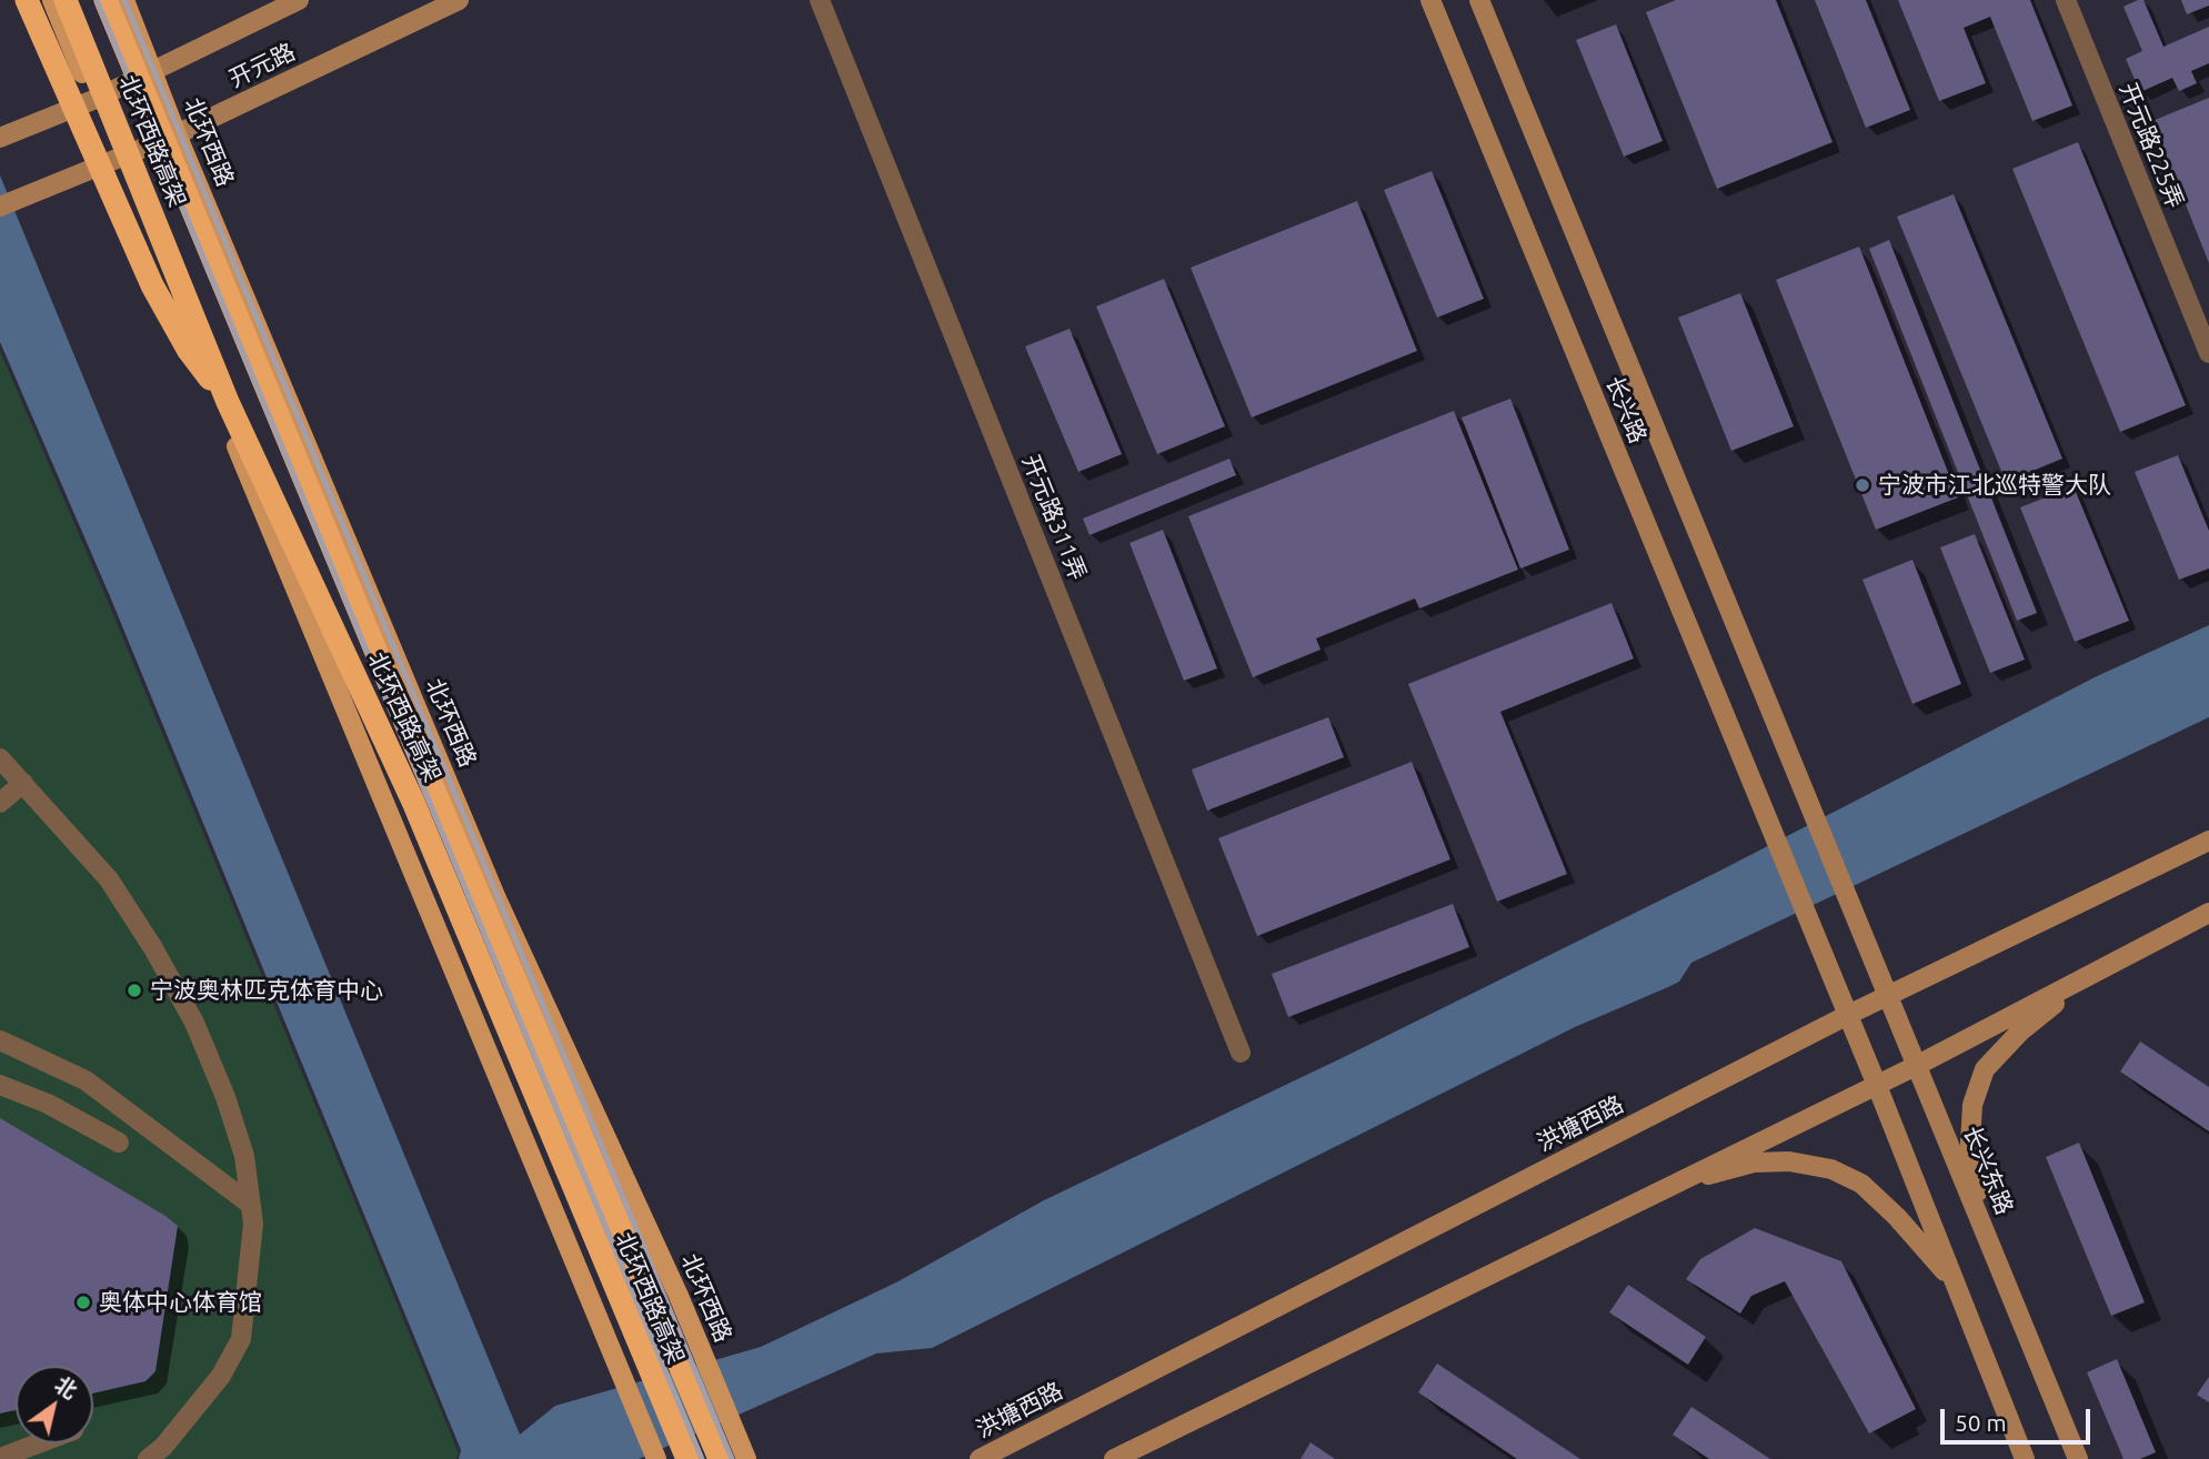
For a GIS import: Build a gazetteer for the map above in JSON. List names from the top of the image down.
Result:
{
  "streets": {
    "highway": ["北环西路高架"],
    "main road": [
      "开元路",
      "北环西路",
      "长兴路",
      "洪塘西路",
      "长兴东路"
    ],
    "street": ["开元路225弄", "开元路311弄"]
  },
  "crossings": [
    ["开元路", "北环西路"],
    ["长兴路", "洪塘西路"],
    ["长兴路", "长兴东路"],
    ["洪塘西路", "长兴东路"]
  ],
  "places": ["宁波市江北巡特警大队", "宁波奥林匹克体育中心", "奥体中心体育馆"],
  "scale_bar": "50 m",
  "north": "top right"
}
